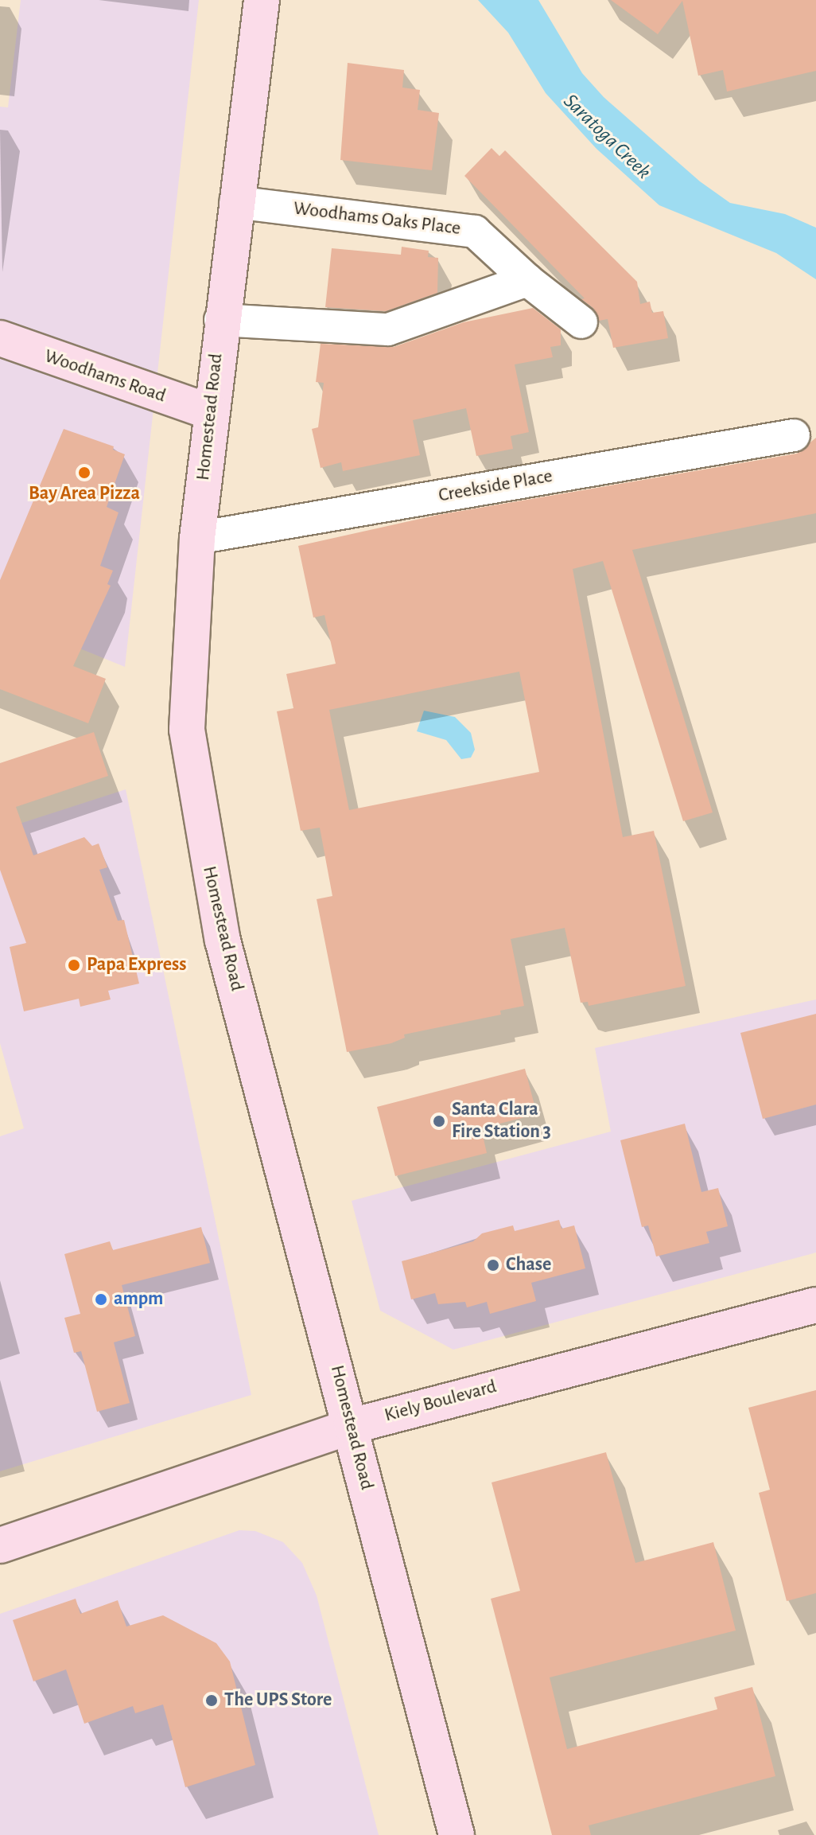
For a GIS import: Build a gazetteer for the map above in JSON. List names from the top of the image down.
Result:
{
  "streets": {
    "main road": ["Woodhams Road", "Homestead Road", "Kiely Boulevard"],
    "street": ["Woodhams Oaks Place", "Creekside Place"]
  },
  "crossings": [
    ["Woodhams Oaks Place", "Homestead Road"],
    ["Woodhams Road", "Homestead Road"],
    ["Homestead Road", "Creekside Place"],
    ["Homestead Road", "Kiely Boulevard"]
  ],
  "water": ["Saratoga Creek"],
  "places": [
    "Bay Area Pizza",
    "Papa Express",
    "Santa Clara Fire Station 3",
    "Chase",
    "ampm",
    "The UPS Store"
  ]
}
